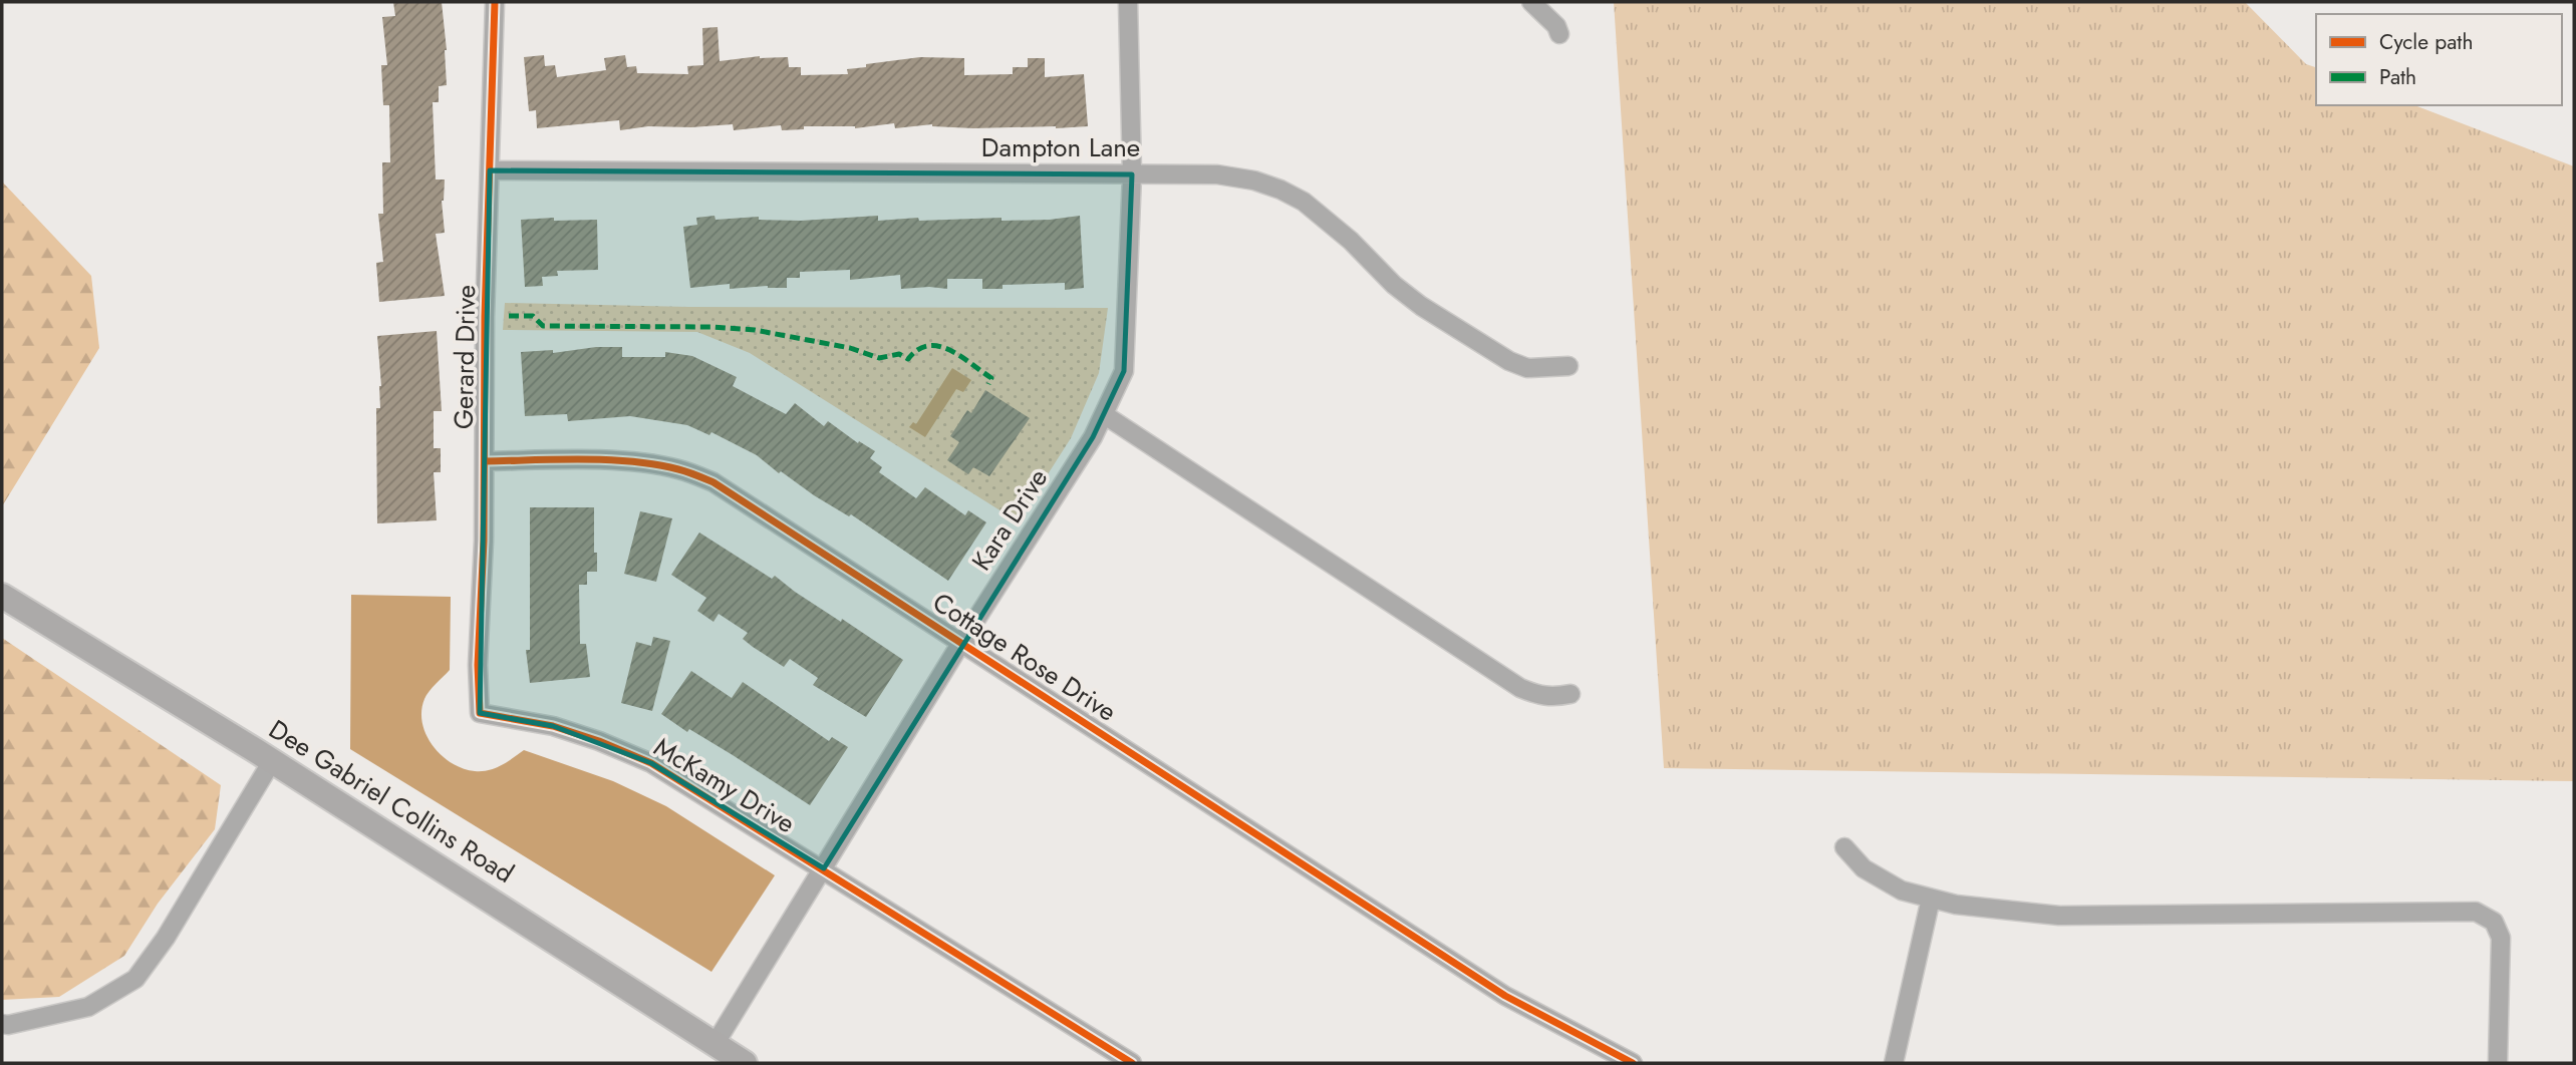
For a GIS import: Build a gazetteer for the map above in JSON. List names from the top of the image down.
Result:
{
  "streets": {
    "street": [
      "Dampton Lane",
      "Gerard Drive",
      "Kara Drive",
      "Cottage Rose Drive",
      "McKamy Drive",
      "Dee Gabriel Collins Road"
    ]
  },
  "crossings": [
    ["Dampton Lane", "Gerard Drive"],
    ["Dampton Lane", "Kara Drive"],
    ["Gerard Drive", "Cottage Rose Drive"],
    ["Gerard Drive", "McKamy Drive"],
    ["Kara Drive", "Cottage Rose Drive"],
    ["Kara Drive", "McKamy Drive"],
    ["Kara Drive", "Dee Gabriel Collins Road"]
  ],
  "legend": ["Cycle path", "Path"]
}
